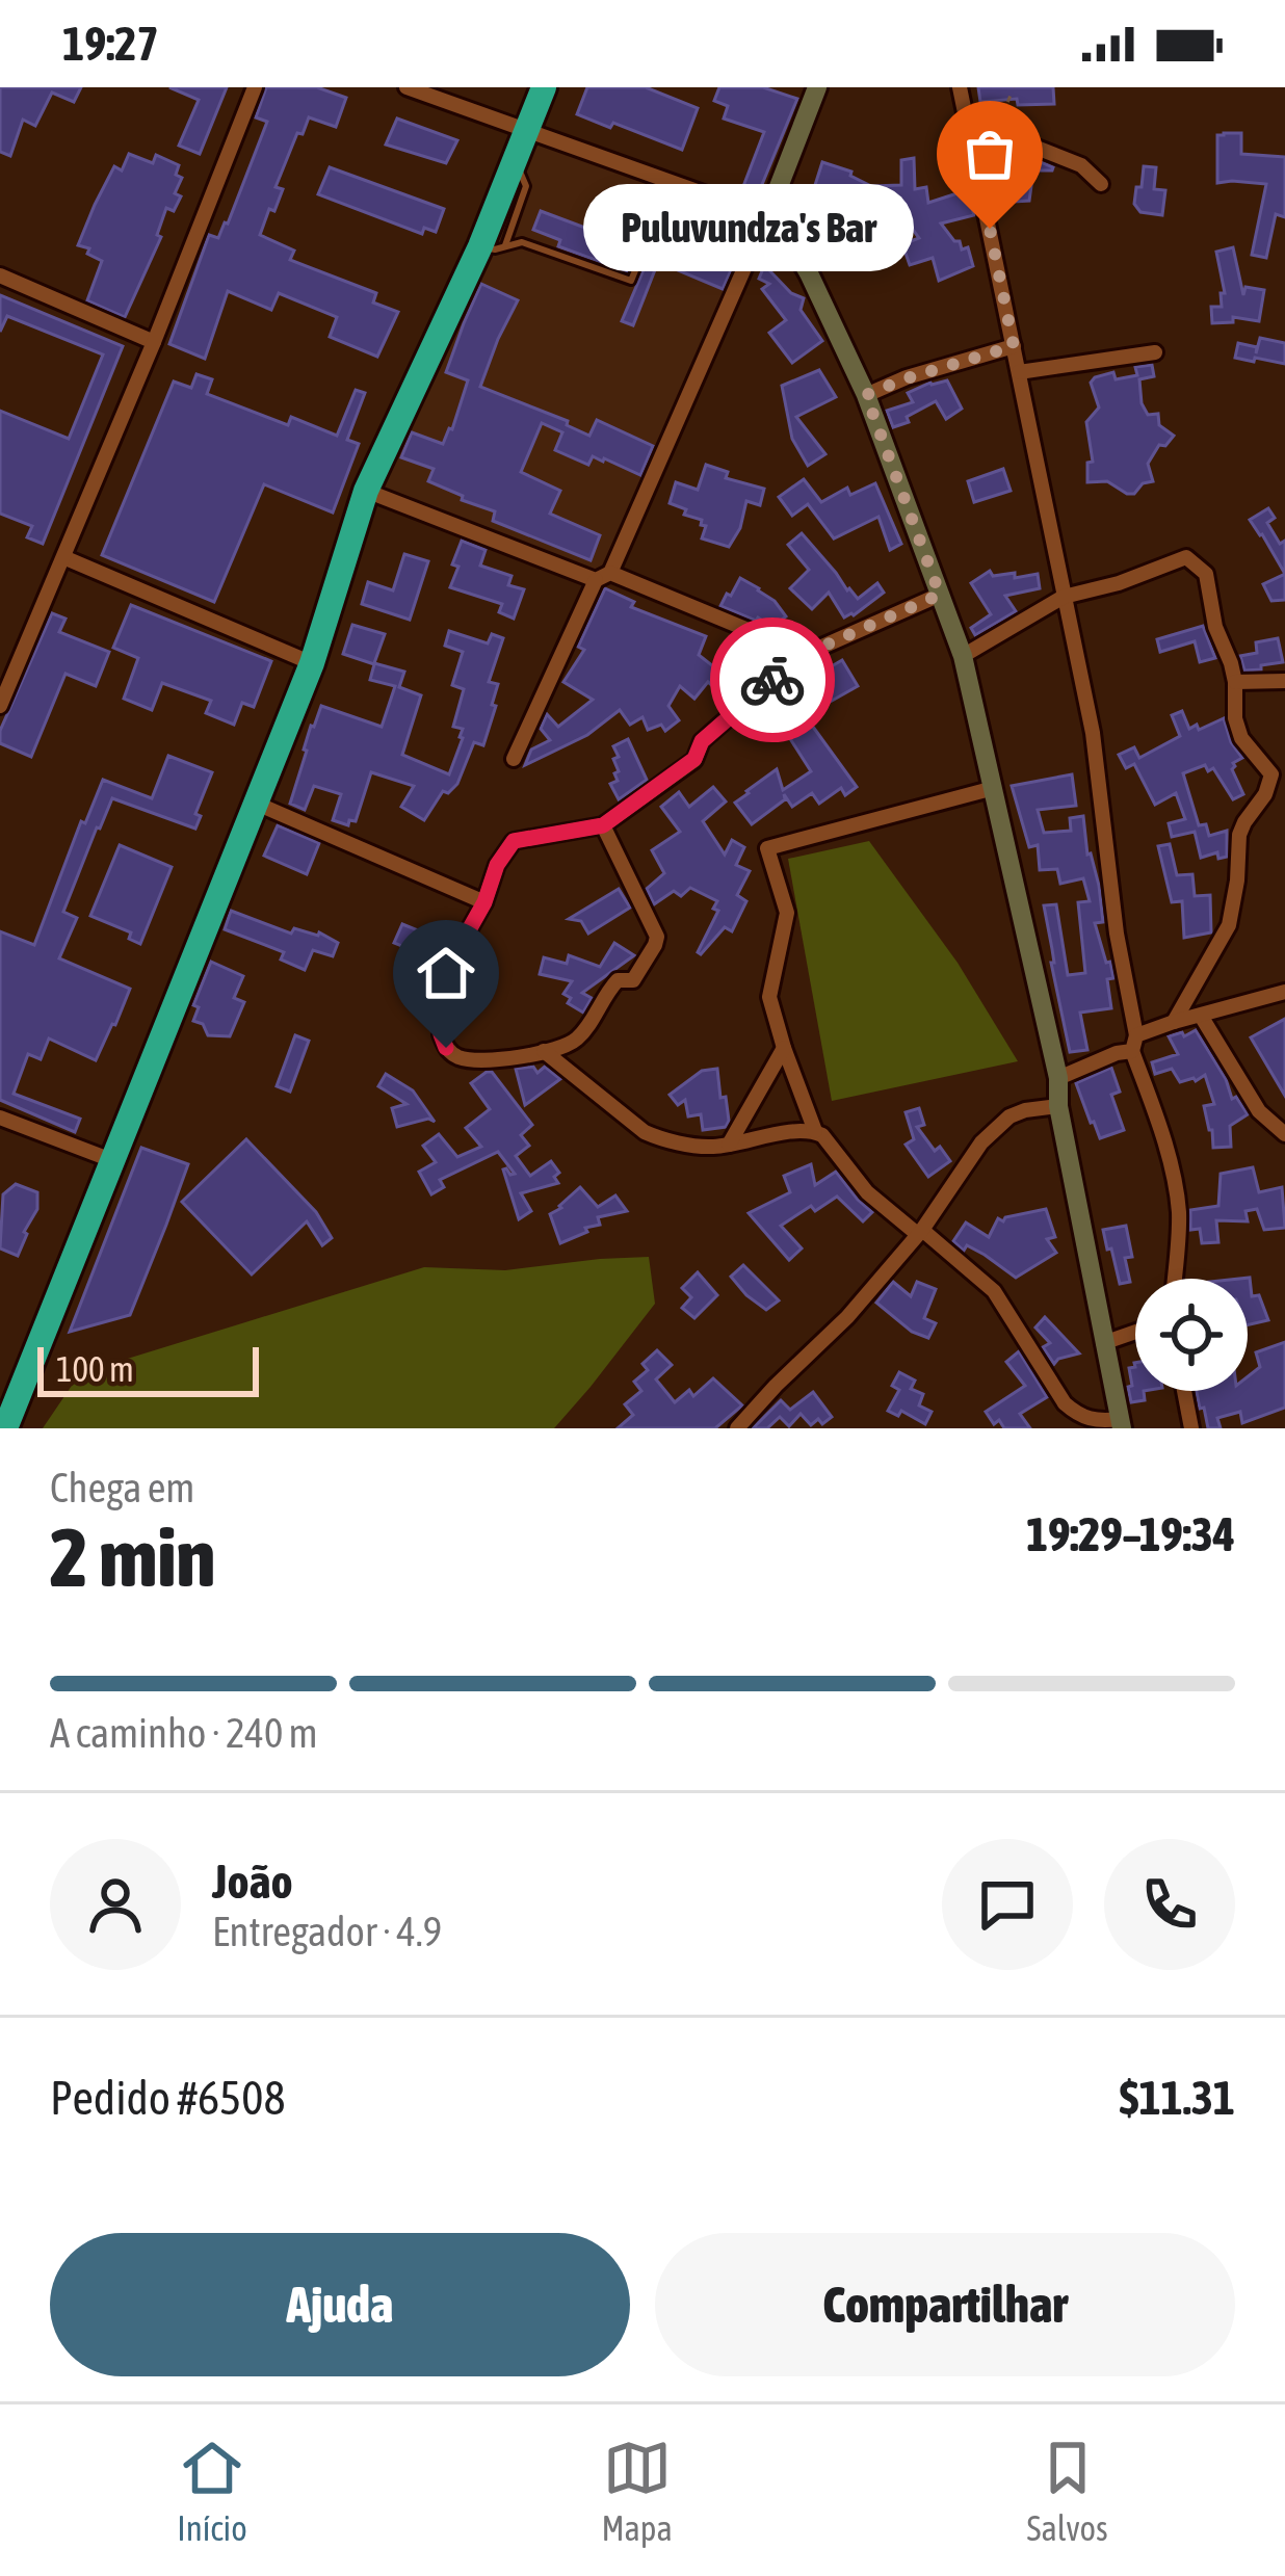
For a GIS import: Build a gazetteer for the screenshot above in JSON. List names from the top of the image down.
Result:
{
  "places": ["Puluvundza's Bar"],
  "scale_bar": "100 m",
  "page": {
    "status": "19:27",
    "bubble": "Puluvundza's Bar",
    "scale": "100 m",
    "heading": ["2 min", "Chega em", "19:29–19:34"],
    "panel": [
      "João",
      "Entregador · 4.9",
      "Pedido #6508",
      "$11.31"
    ],
    "bar": "A caminho · 240 m",
    "buttons": ["Ajuda", "Compartilhar"],
    "tabs": ["Início", "Mapa", "Salvos"]
  }
}
